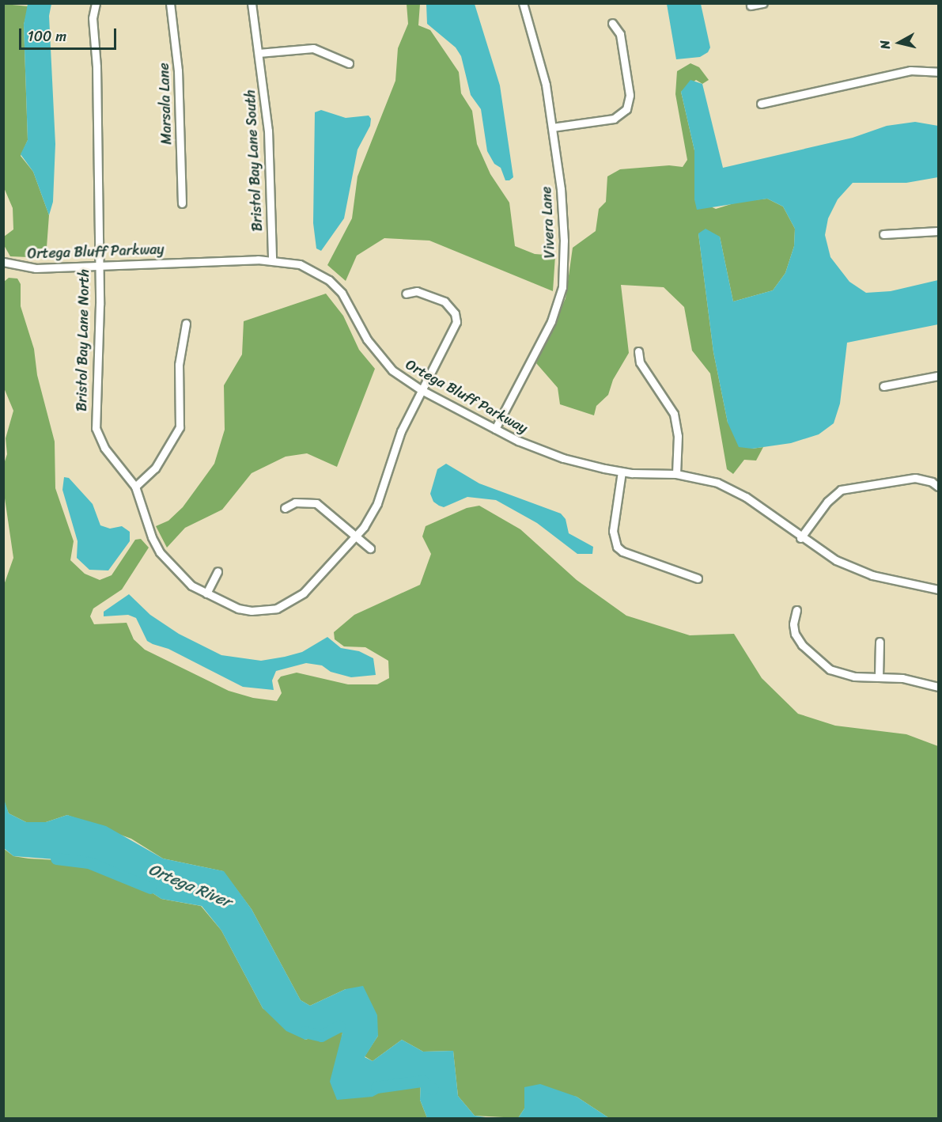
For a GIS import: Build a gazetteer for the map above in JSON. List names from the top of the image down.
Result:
{
  "streets": {
    "street": [
      "Marsala Lane",
      "Bristol Bay Lane South",
      "Vivera Lane",
      "Ortega Bluff Parkway",
      "Bristol Bay Lane North"
    ]
  },
  "crossings": [
    ["Bristol Bay Lane South", "Ortega Bluff Parkway"],
    ["Vivera Lane", "Ortega Bluff Parkway"],
    ["Ortega Bluff Parkway", "Bristol Bay Lane North"]
  ],
  "water": ["Ortega River"],
  "scale_bar": "100 m",
  "north": "left"
}
